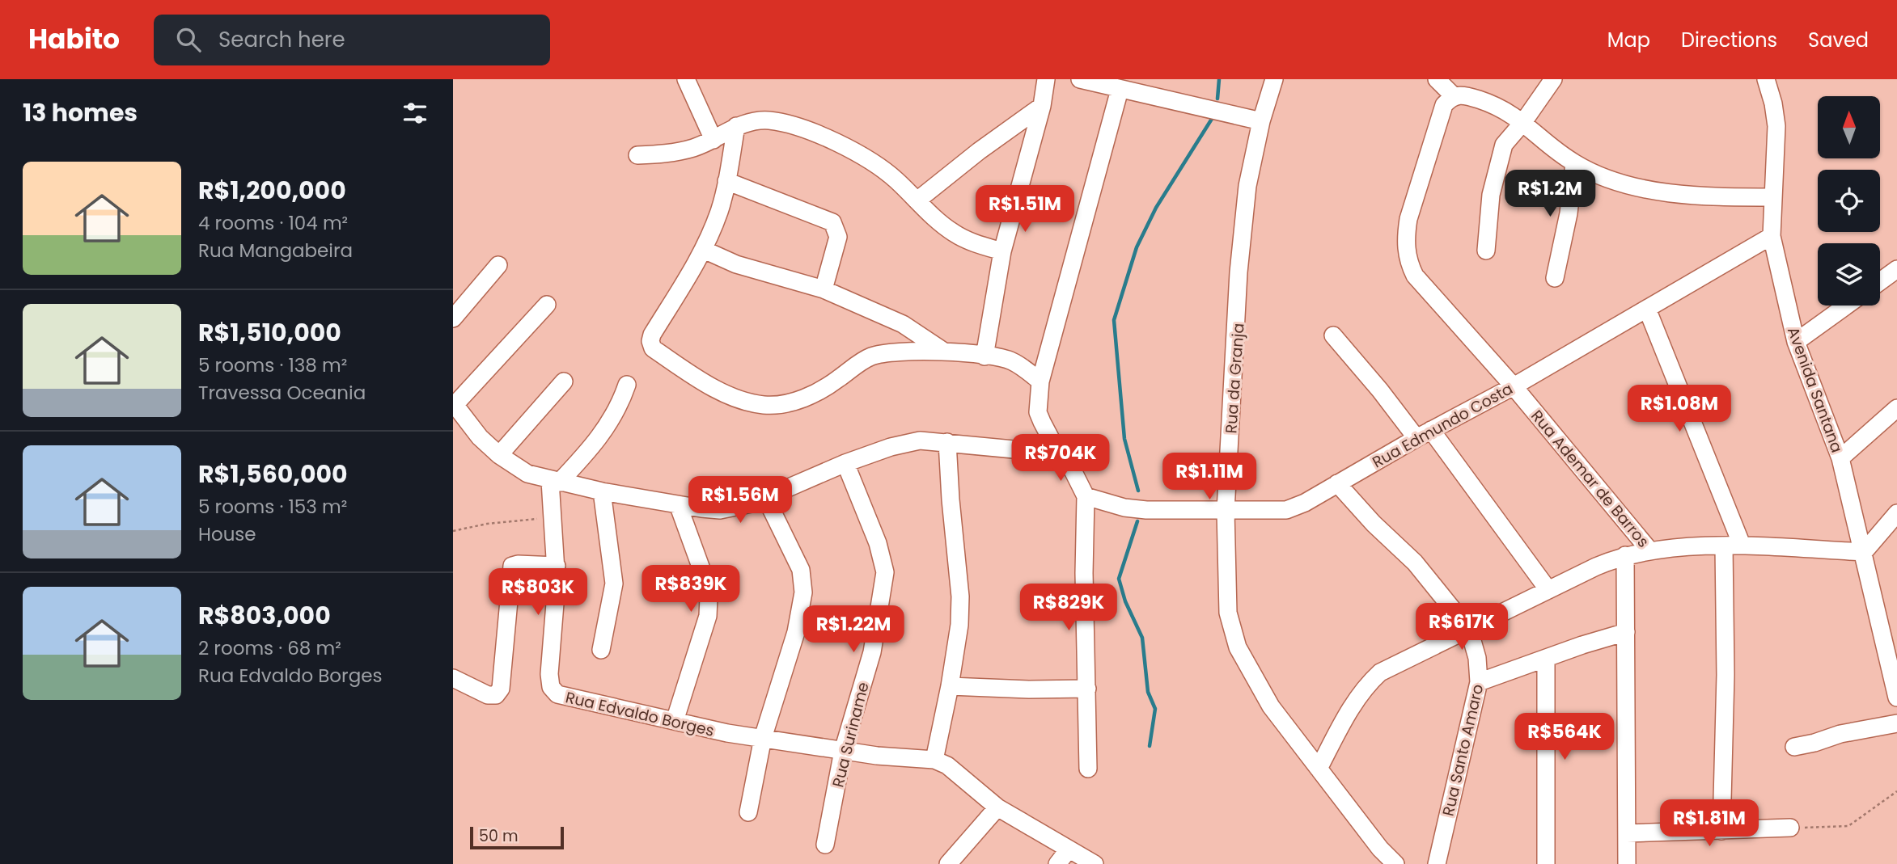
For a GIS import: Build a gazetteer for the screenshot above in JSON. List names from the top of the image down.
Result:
{
  "streets": {
    "street": [
      "Rua da Granja",
      "Avenida Santana",
      "Rua Edmundo Costa",
      "Rua Ademar de Barros",
      "Rua Edvaldo Borges",
      "Rua Suriname",
      "Rua Santo Amaro"
    ]
  },
  "crossings": [
    ["Rua da Granja", "Rua Edmundo Costa"],
    ["Avenida Santana", "Rua Edmundo Costa"],
    ["Rua Edmundo Costa", "Rua Ademar de Barros"],
    ["Rua Edmundo Costa", "Rua Santo Amaro"],
    ["Rua Edvaldo Borges", "Rua Suriname"]
  ],
  "scale_bar": "50 m",
  "north": "top",
  "page": {
    "header": "Habito",
    "search": "Search here",
    "nav": ["Map", "Directions", "Saved"],
    "heading": "13 homes",
    "list": [
      {
        "name": "R$1,200,000",
        "note": "4 rooms · 104 m² · Rua Mangabeira"
      },
      {
        "name": "R$1,510,000",
        "note": "5 rooms · 138 m² · Travessa Oceania"
      },
      {
        "name": "R$1,560,000",
        "note": "5 rooms · 153 m² · House"
      },
      {
        "name": "R$803,000",
        "note": "2 rooms · 68 m² · Rua Edvaldo Borges"
      }
    ],
    "price": [
      "R$1.2M",
      "R$1.51M",
      "R$1.08M",
      "R$704K",
      "R$1.11M",
      "R$1.56M",
      "R$839K",
      "R$803K",
      "R$829K",
      "R$617K",
      "R$1.22M",
      "R$564K",
      "R$1.81M"
    ],
    "scale": "50 m"
  }
}
